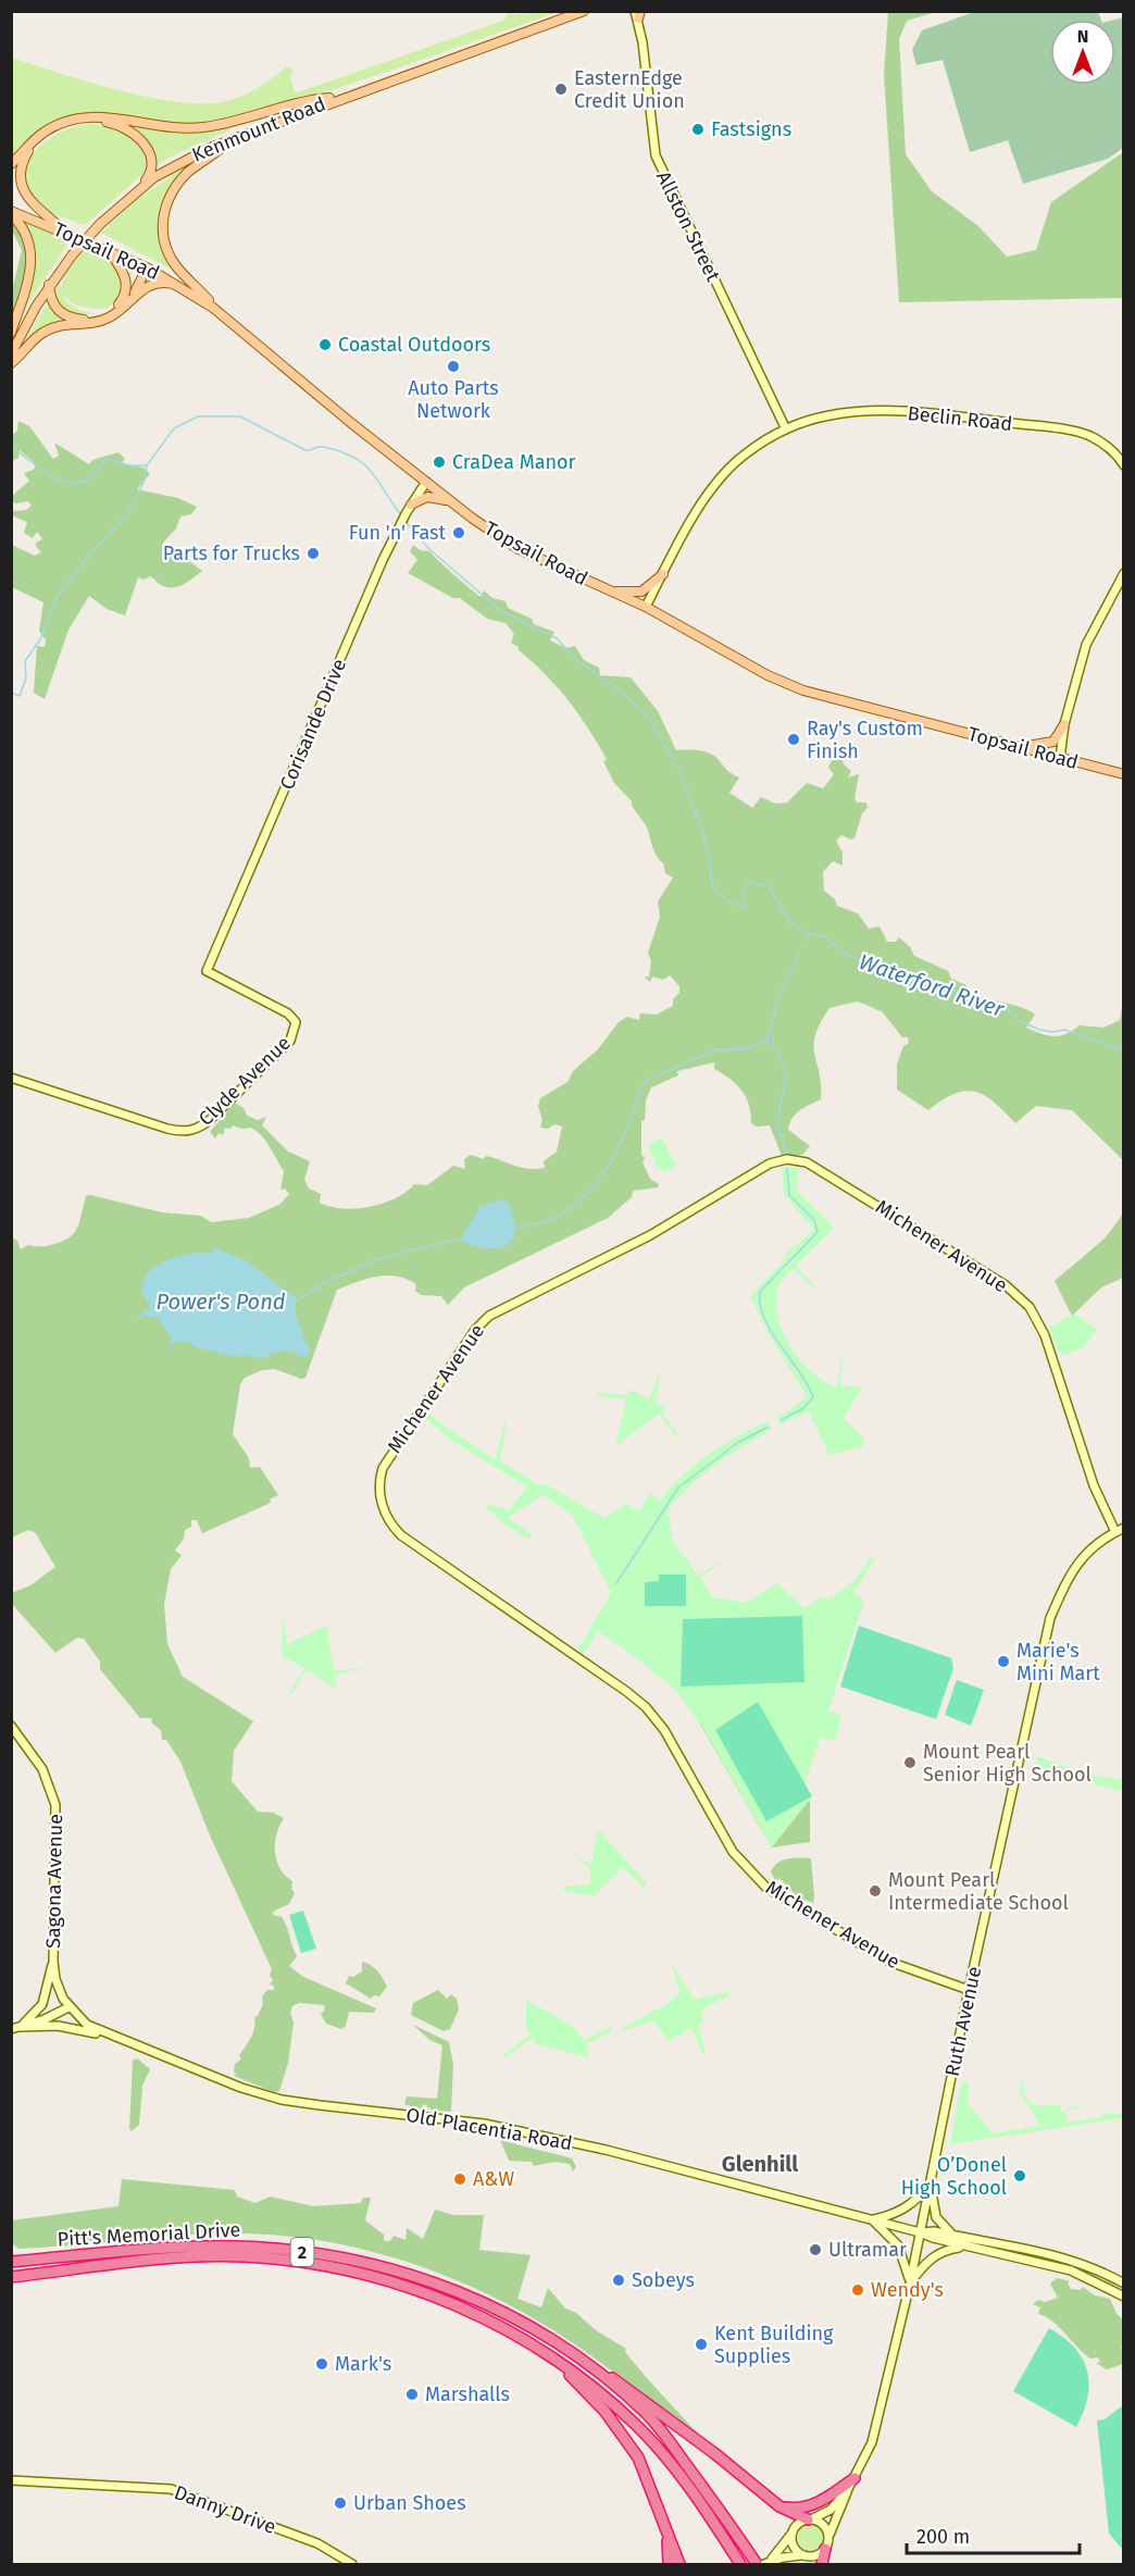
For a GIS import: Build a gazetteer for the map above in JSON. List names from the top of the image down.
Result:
{
  "streets": {
    "highway": ["Pitt's Memorial Drive", "2"],
    "main road": ["Kenmount Road", "Topsail Road"],
    "street": [
      "Allston Street",
      "Beclin Road",
      "Corisande Drive",
      "Clyde Avenue",
      "Michener Avenue",
      "Sagona Avenue",
      "Ruth Avenue",
      "Old Placentia Road",
      "Danny Drive"
    ]
  },
  "crossings": [
    ["Allston Street", "Beclin Road"],
    ["Topsail Road", "Beclin Road"],
    ["Topsail Road", "Corisande Drive"],
    ["Corisande Drive", "Clyde Avenue"],
    ["Michener Avenue", "Ruth Avenue"],
    ["Sagona Avenue", "Old Placentia Road"],
    ["Ruth Avenue", "Old Placentia Road"]
  ],
  "districts": ["Glenhill"],
  "water": ["Waterford River", "Power's Pond"],
  "places": [
    "EasternEdge Credit Union",
    "Fastsigns",
    "Coastal Outdoors",
    "Auto Parts Network",
    "CraDea Manor",
    "Fun 'n' Fast",
    "Parts for Trucks",
    "Ray's Custom Finish",
    "Marie's Mini Mart",
    "Mount Pearl Senior High School",
    "Mount Pearl Intermediate School",
    "O’Donel High School",
    "A&W",
    "Ultramar",
    "Sobeys",
    "Wendy's",
    "Kent Building Supplies",
    "Mark's",
    "Marshalls",
    "Urban Shoes"
  ],
  "scale_bar": "200 m",
  "north": "top"
}
